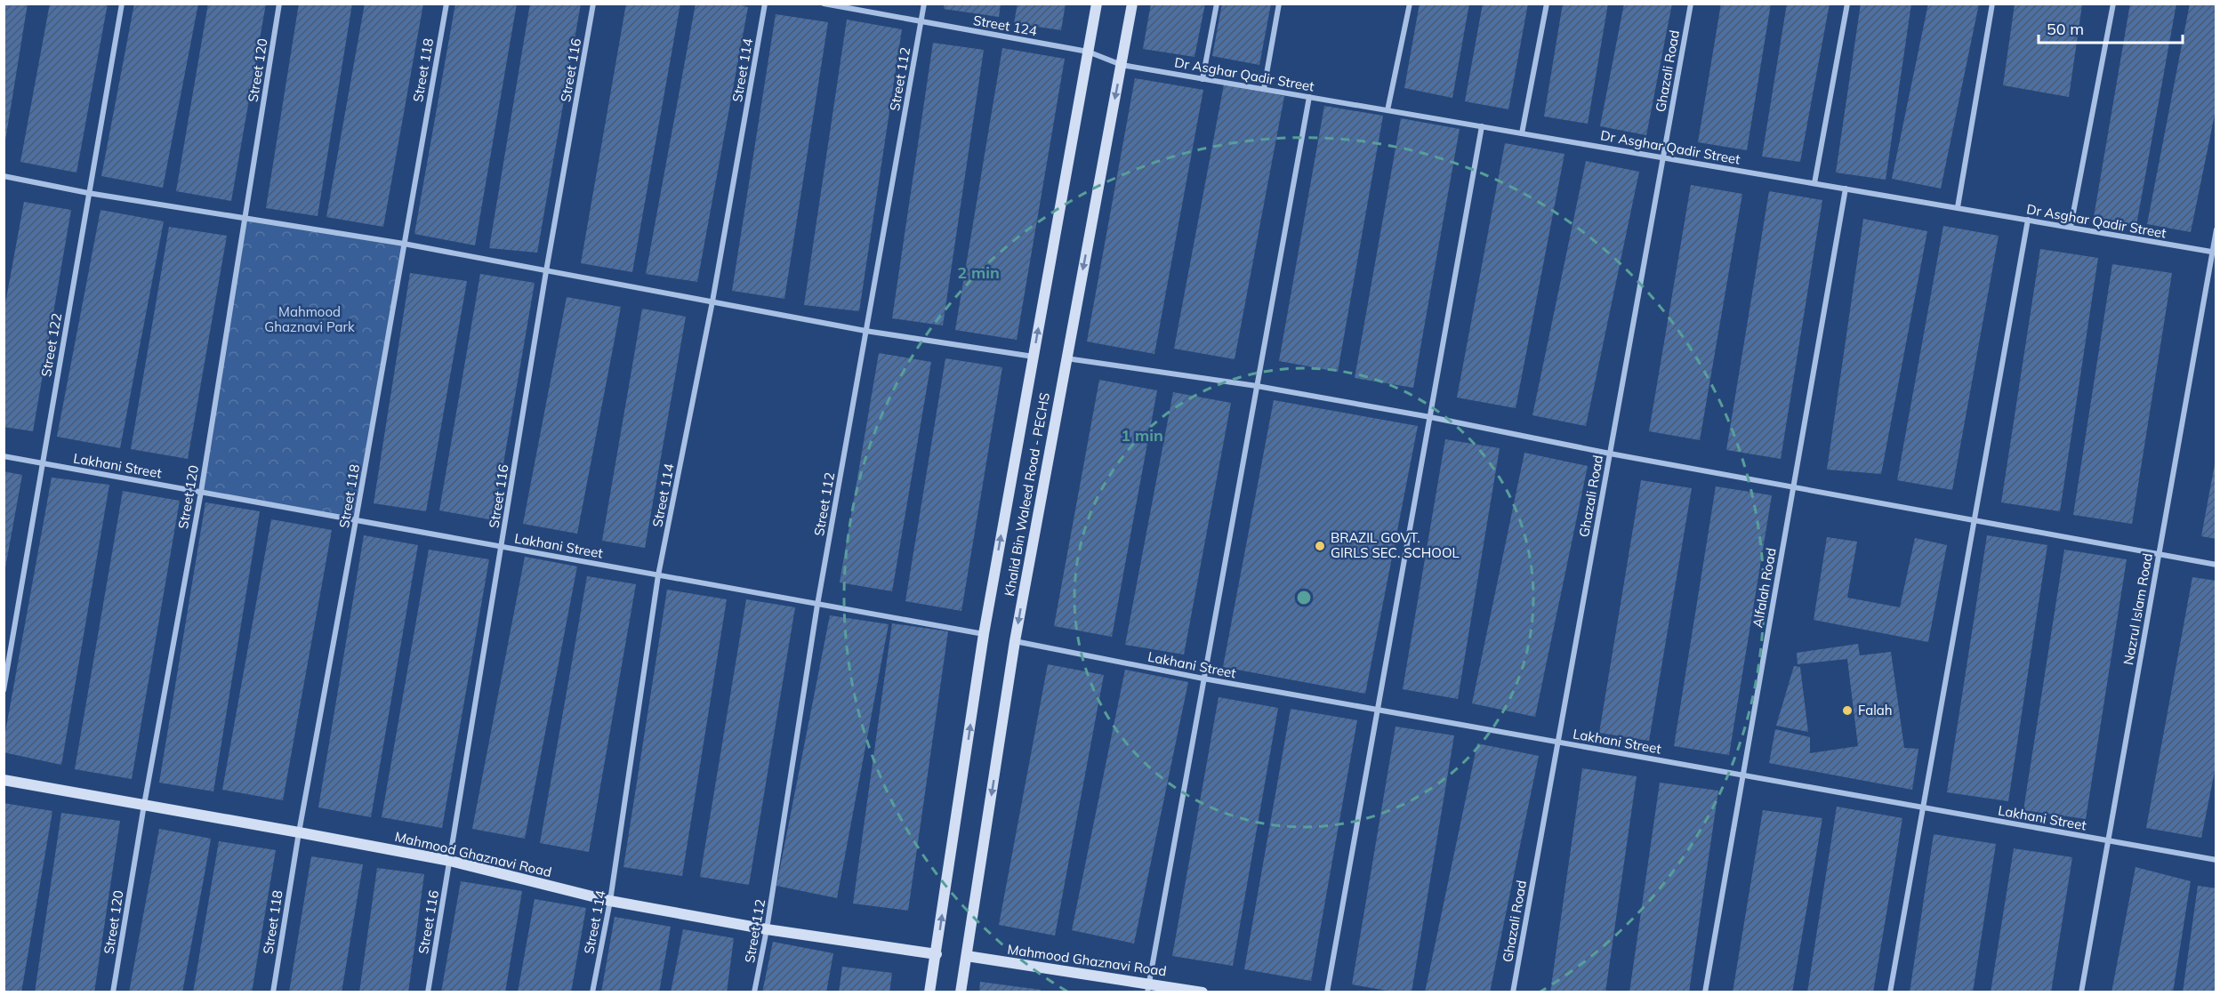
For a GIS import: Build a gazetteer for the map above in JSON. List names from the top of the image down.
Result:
{
  "streets": {
    "main road": ["Khalid Bin Waleed Road - PECHS", "Mahmood Ghaznavi Road"],
    "street": [
      "Street 124",
      "Street 120",
      "Street 118",
      "Street 116",
      "Street 114",
      "Ghazali Road",
      "Dr Asghar Qadir Street",
      "Street 112",
      "Street 122",
      "Lakhani Street",
      "Alfalah Road",
      "Nazrul Islam Road"
    ]
  },
  "crossings": [
    ["Street 124", "Dr Asghar Qadir Street"],
    ["Street 124", "Street 112"],
    ["Street 124", "Khalid Bin Waleed Road - PECHS"],
    ["Street 120", "Lakhani Street"],
    ["Street 120", "Mahmood Ghaznavi Road"],
    ["Street 118", "Lakhani Street"],
    ["Street 118", "Mahmood Ghaznavi Road"],
    ["Street 116", "Lakhani Street"],
    ["Street 116", "Mahmood Ghaznavi Road"],
    ["Street 114", "Lakhani Street"],
    ["Street 114", "Mahmood Ghaznavi Road"],
    ["Ghazali Road", "Dr Asghar Qadir Street"],
    ["Ghazali Road", "Lakhani Street"],
    ["Dr Asghar Qadir Street", "Khalid Bin Waleed Road - PECHS"],
    ["Dr Asghar Qadir Street", "Alfalah Road"],
    ["Dr Asghar Qadir Street", "Nazrul Islam Road"],
    ["Street 112", "Lakhani Street"],
    ["Street 112", "Mahmood Ghaznavi Road"],
    ["Street 122", "Lakhani Street"],
    ["Lakhani Street", "Khalid Bin Waleed Road - PECHS"],
    ["Lakhani Street", "Alfalah Road"],
    ["Lakhani Street", "Nazrul Islam Road"],
    ["Khalid Bin Waleed Road - PECHS", "Mahmood Ghaznavi Road"]
  ],
  "parks": ["Mahmood Ghaznavi Park"],
  "places": ["BRAZIL GOVT. GIRLS SEC. SCHOOL", "Falah"],
  "scale_bar": "50 m",
  "rings": ["2 min", "1 min"]
}
